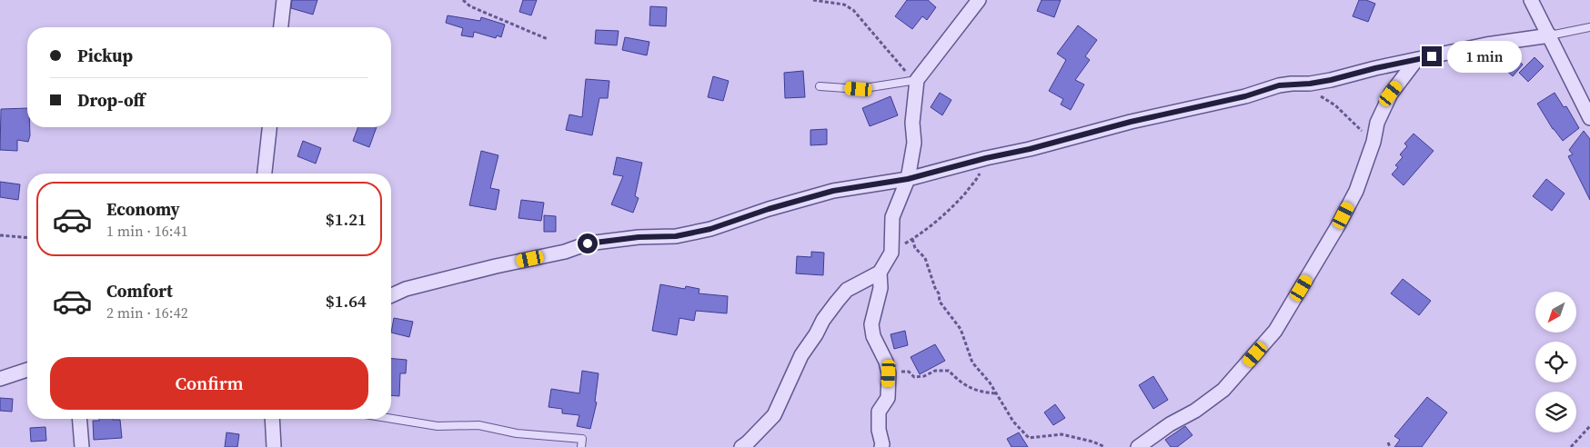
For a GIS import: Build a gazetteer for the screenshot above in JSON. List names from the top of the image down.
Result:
{
  "north": "bottom left",
  "page": {
    "banner": ["Pickup", "Drop-off"],
    "bubble": "1 min",
    "list": [
      {
        "name": "Economy",
        "note": "1 min · 16:41",
        "value": "$1.21"
      },
      {
        "name": "Comfort",
        "note": "2 min · 16:42",
        "value": "$1.64"
      }
    ],
    "buttons": "Confirm"
  }
}
